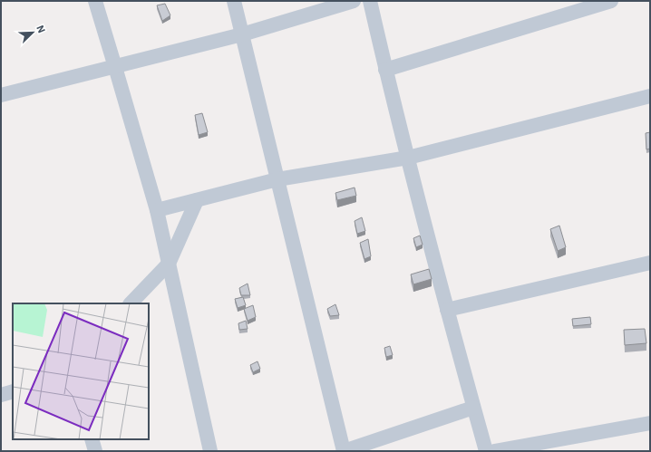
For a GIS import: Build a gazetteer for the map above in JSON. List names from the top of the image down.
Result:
{
  "north": "top right"
}
